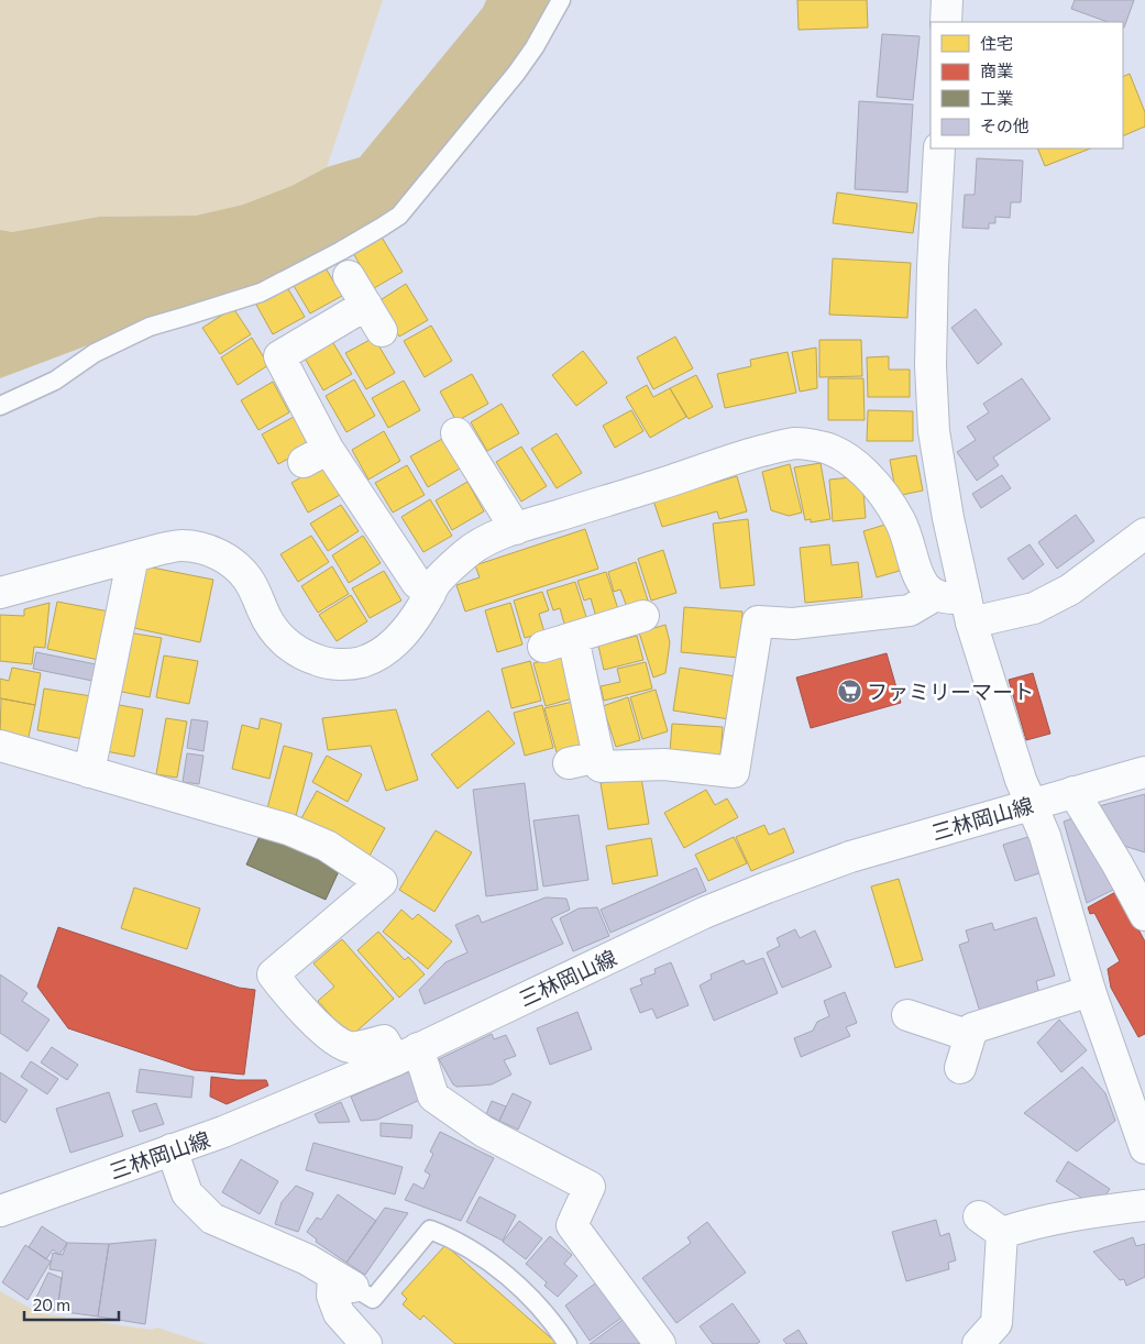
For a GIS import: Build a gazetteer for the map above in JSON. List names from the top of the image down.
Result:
{
  "streets": {
    "street": ["三林岡山線"]
  },
  "places": {
    "supermarket": ["ファミリーマート"]
  },
  "legend": [
    "住宅",
    "商業",
    "工業",
    "その他"
  ],
  "scale_bar": "20 m"
}
